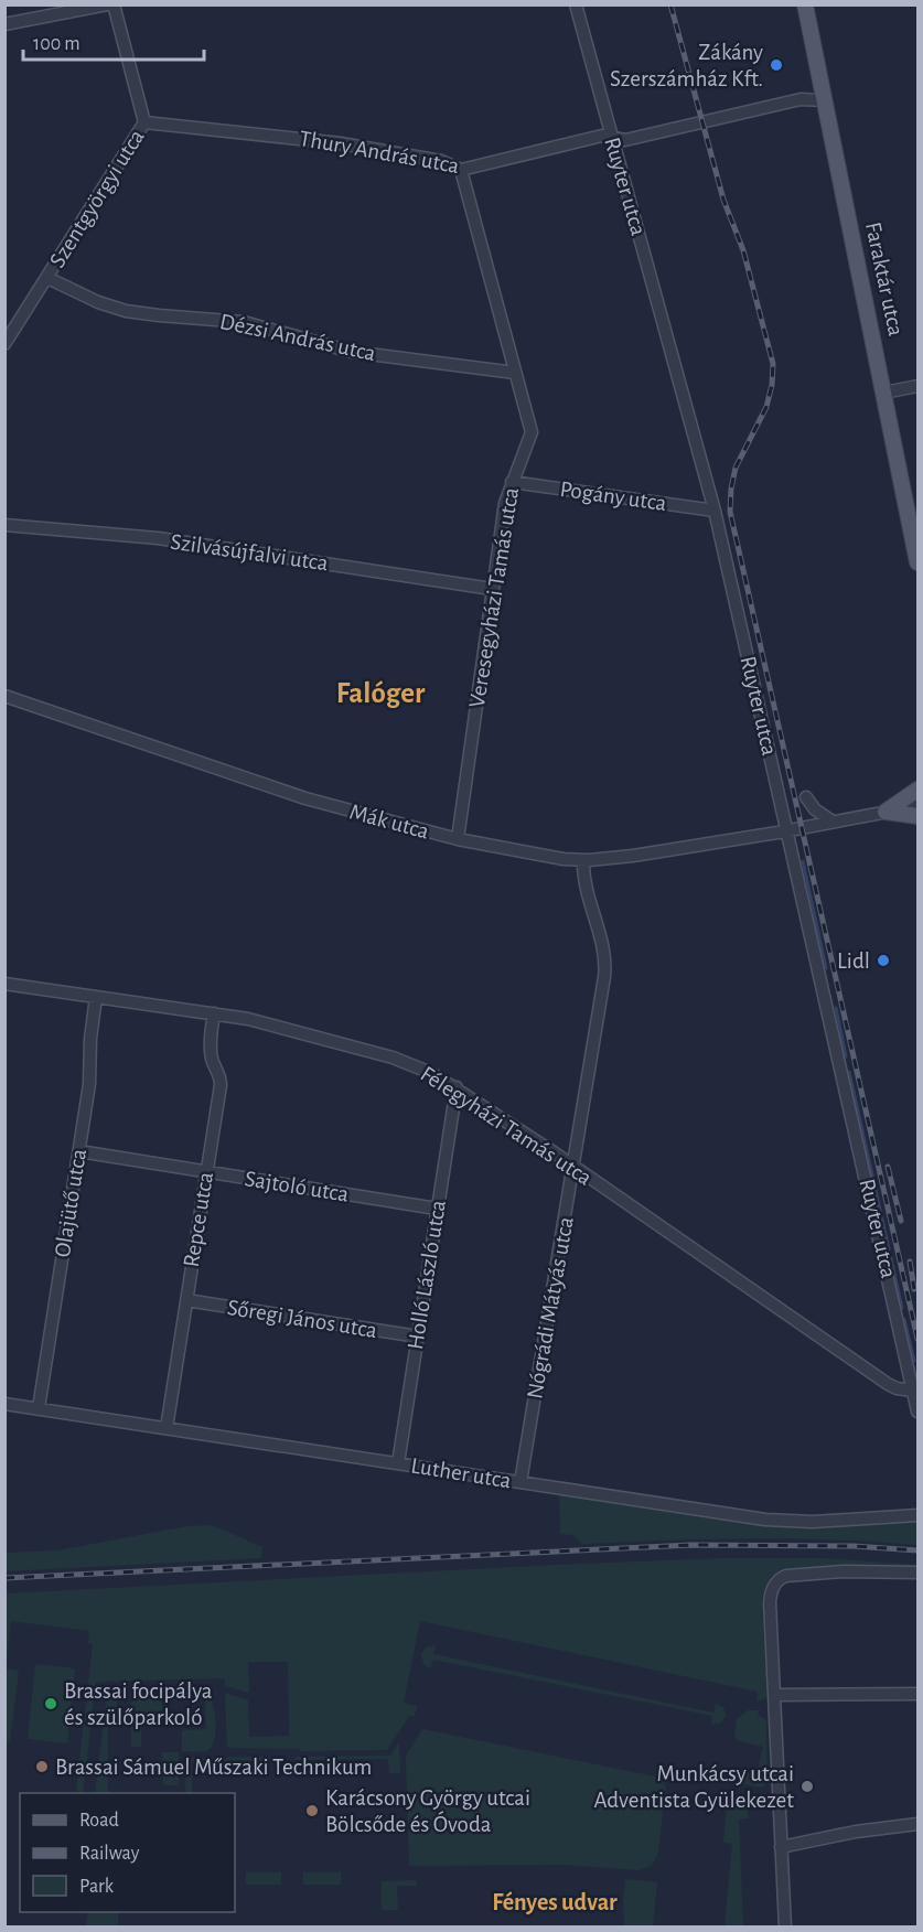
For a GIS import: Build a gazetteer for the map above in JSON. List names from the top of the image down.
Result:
{
  "streets": {
    "main road": ["Faraktár utca"],
    "street": [
      "Thury András utca",
      "Ruyter utca",
      "Szentgyörgyi utca",
      "Dézsi András utca",
      "Pogány utca",
      "Szilvásújfalvi utca",
      "Veresegyházi Tamás utca",
      "Mák utca",
      "Félegyházi Tamás utca",
      "Sajtoló utca",
      "Olajütő utca",
      "Repce utca",
      "Holló László utca",
      "Nógrádi Mátyás utca",
      "Sőregi János utca",
      "Luther utca"
    ]
  },
  "crossings": [
    ["Thury András utca", "Ruyter utca"],
    ["Thury András utca", "Szentgyörgyi utca"],
    ["Thury András utca", "Faraktár utca"],
    ["Thury András utca", "Veresegyházi Tamás utca"],
    ["Ruyter utca", "Pogány utca"],
    ["Ruyter utca", "Mák utca"],
    ["Ruyter utca", "Félegyházi Tamás utca"],
    ["Szentgyörgyi utca", "Dézsi András utca"],
    ["Dézsi András utca", "Veresegyházi Tamás utca"],
    ["Pogány utca", "Veresegyházi Tamás utca"],
    ["Szilvásújfalvi utca", "Veresegyházi Tamás utca"],
    ["Veresegyházi Tamás utca", "Mák utca"],
    ["Mák utca", "Nógrádi Mátyás utca"],
    ["Félegyházi Tamás utca", "Olajütő utca"],
    ["Félegyházi Tamás utca", "Repce utca"],
    ["Félegyházi Tamás utca", "Holló László utca"],
    ["Félegyházi Tamás utca", "Nógrádi Mátyás utca"],
    ["Sajtoló utca", "Olajütő utca"],
    ["Sajtoló utca", "Repce utca"],
    ["Sajtoló utca", "Holló László utca"],
    ["Olajütő utca", "Luther utca"],
    ["Repce utca", "Sőregi János utca"],
    ["Repce utca", "Luther utca"],
    ["Holló László utca", "Sőregi János utca"],
    ["Holló László utca", "Luther utca"],
    ["Nógrádi Mátyás utca", "Luther utca"]
  ],
  "districts": ["Falóger", "Fényes udvar"],
  "places": [
    "Zákány Szerszámház Kft.",
    "Lidl",
    "Brassai focipálya és szülőparkoló",
    "Brassai Sámuel Műszaki Technikum",
    "Munkácsy utcai Adventista Gyülekezet",
    "Karácsony György utcai Bölcsőde és Óvoda"
  ],
  "legend": ["Road", "Railway", "Park"],
  "scale_bar": "100 m"
}
